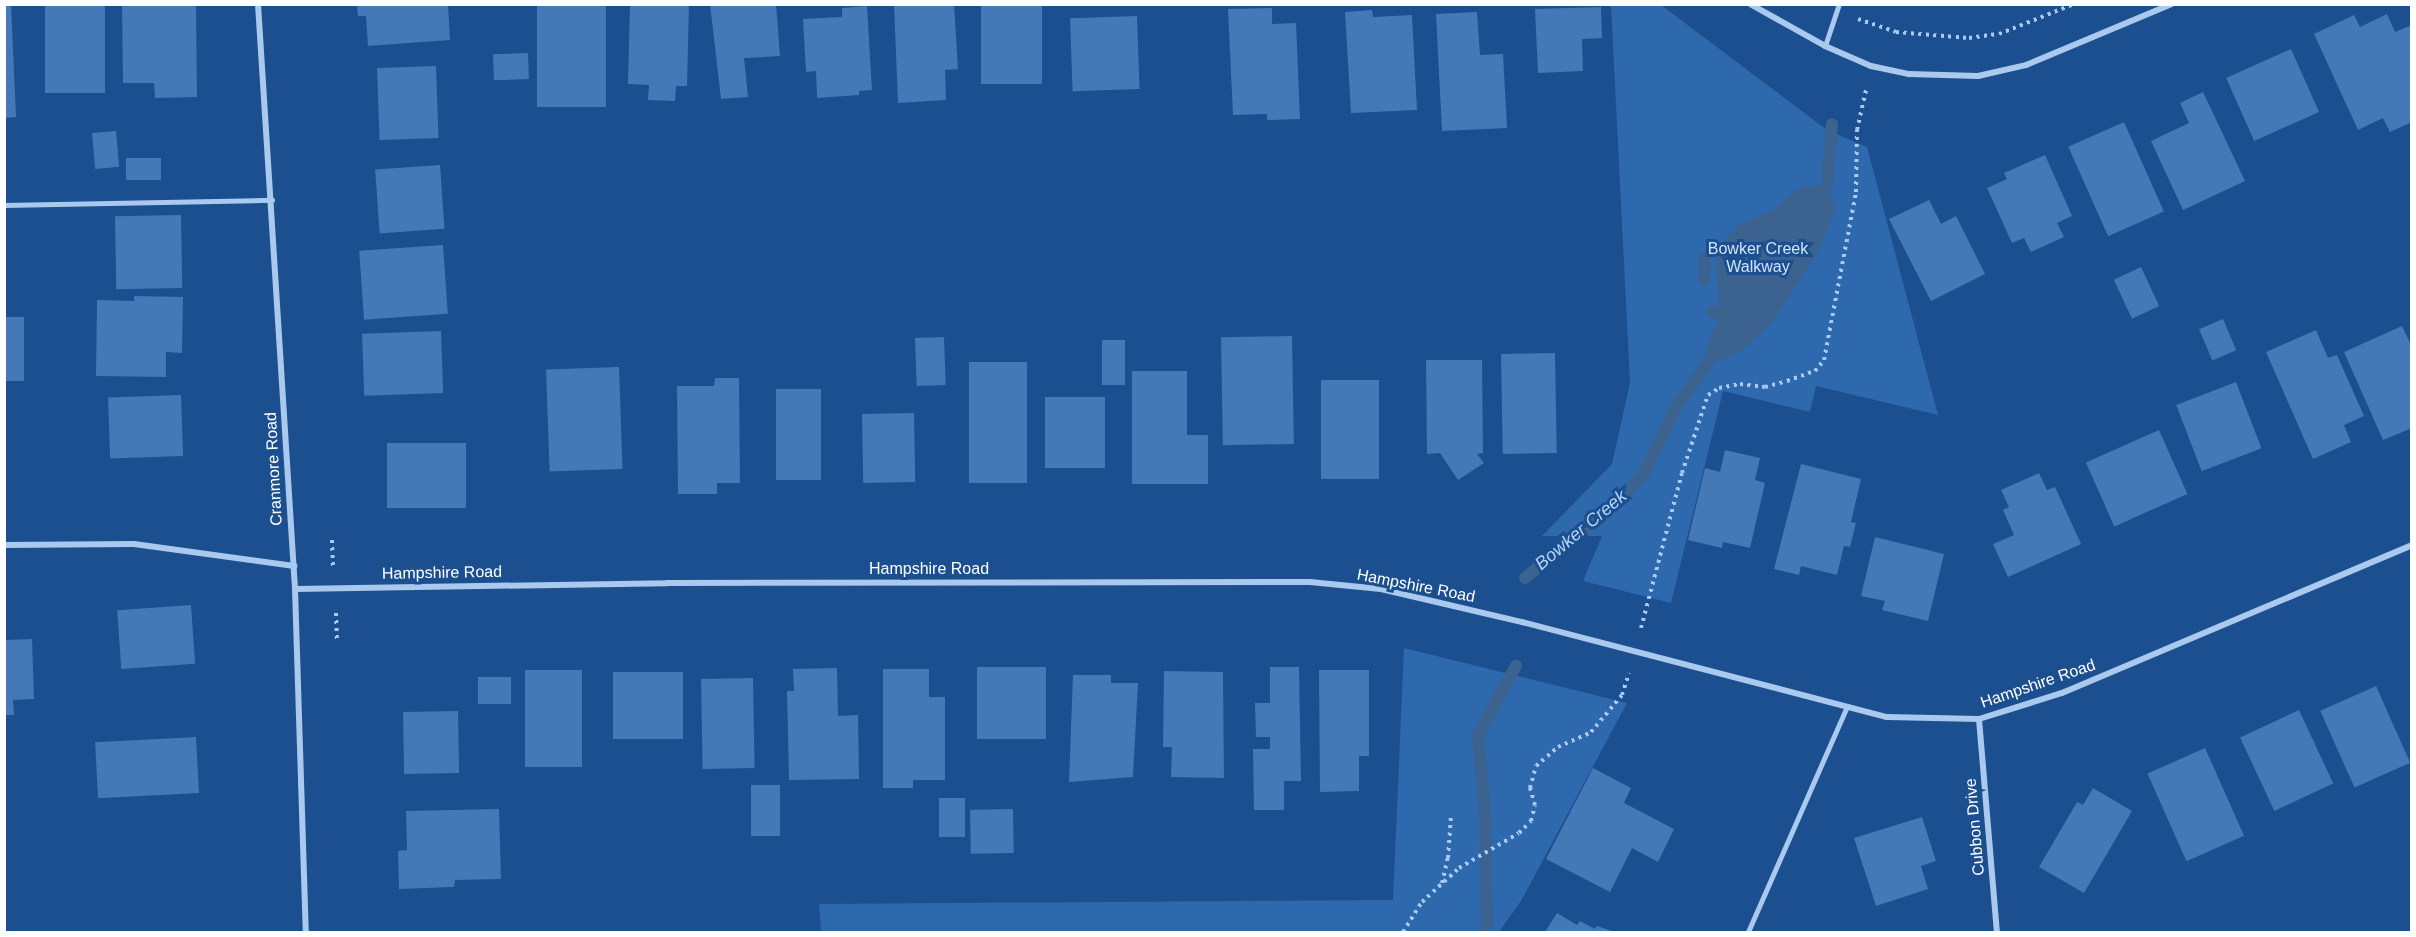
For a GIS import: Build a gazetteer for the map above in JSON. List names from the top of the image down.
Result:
{
  "streets": {
    "street": ["Cranmore Road", "Hampshire Road", "Cubbon Drive"]
  },
  "crossings": [
    ["Cranmore Road", "Hampshire Road"],
    ["Hampshire Road", "Cubbon Drive"]
  ],
  "water": ["Bowker Creek"],
  "parks": ["Bowker Creek Walkway"]
}
